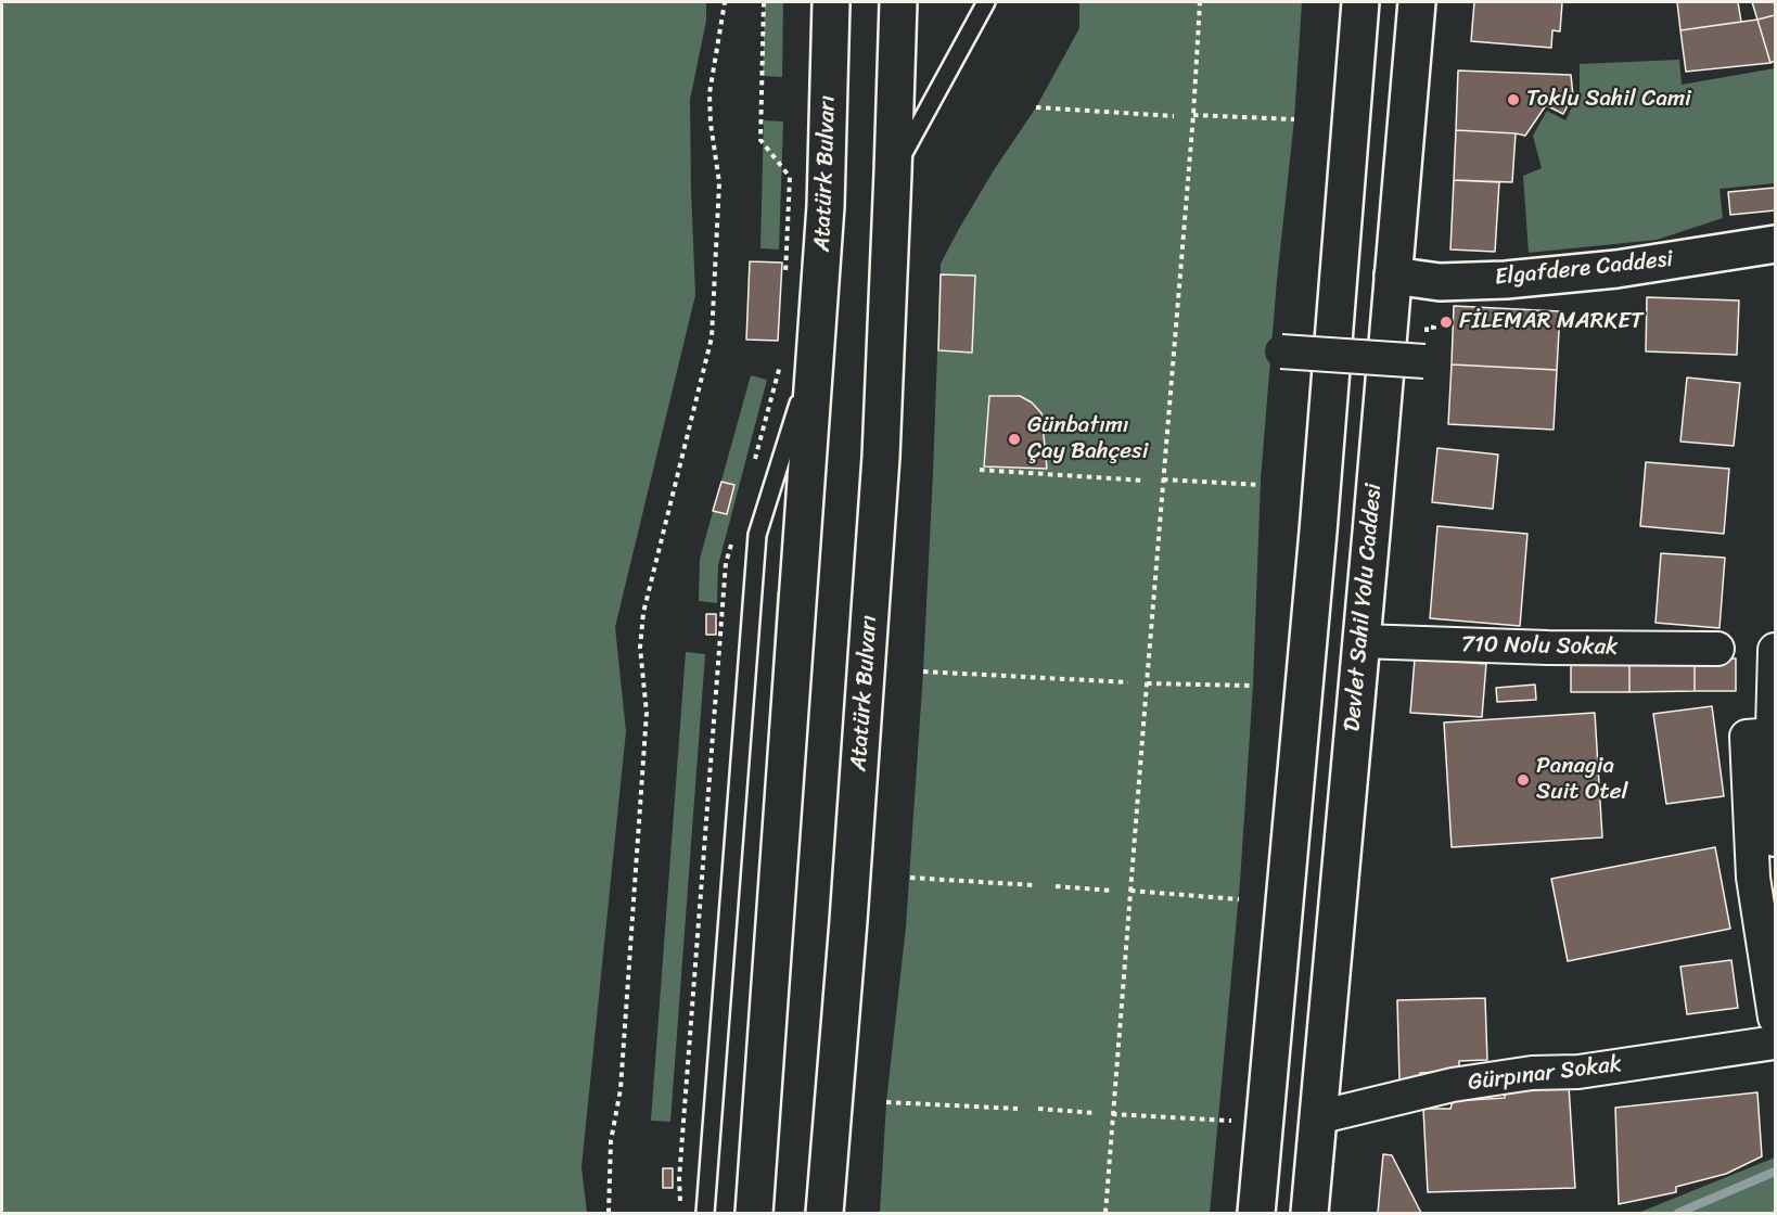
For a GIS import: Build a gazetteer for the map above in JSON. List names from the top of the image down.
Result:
{
  "streets": {
    "main road": ["Atatürk Bulvarı", "Elgafdere Caddesi", "Devlet Sahil Yolu Caddesi"],
    "street": ["710 Nolu Sokak", "Gürpınar Sokak"]
  },
  "crossings": [
    ["Elgafdere Caddesi", "Devlet Sahil Yolu Caddesi"],
    ["Devlet Sahil Yolu Caddesi", "710 Nolu Sokak"],
    ["Devlet Sahil Yolu Caddesi", "Gürpınar Sokak"]
  ],
  "places": [
    "Toklu Sahil Cami",
    "FİLEMAR MARKET",
    "Günbatımı Çay Bahçesi",
    "Panagia Suit Otel"
  ]
}
